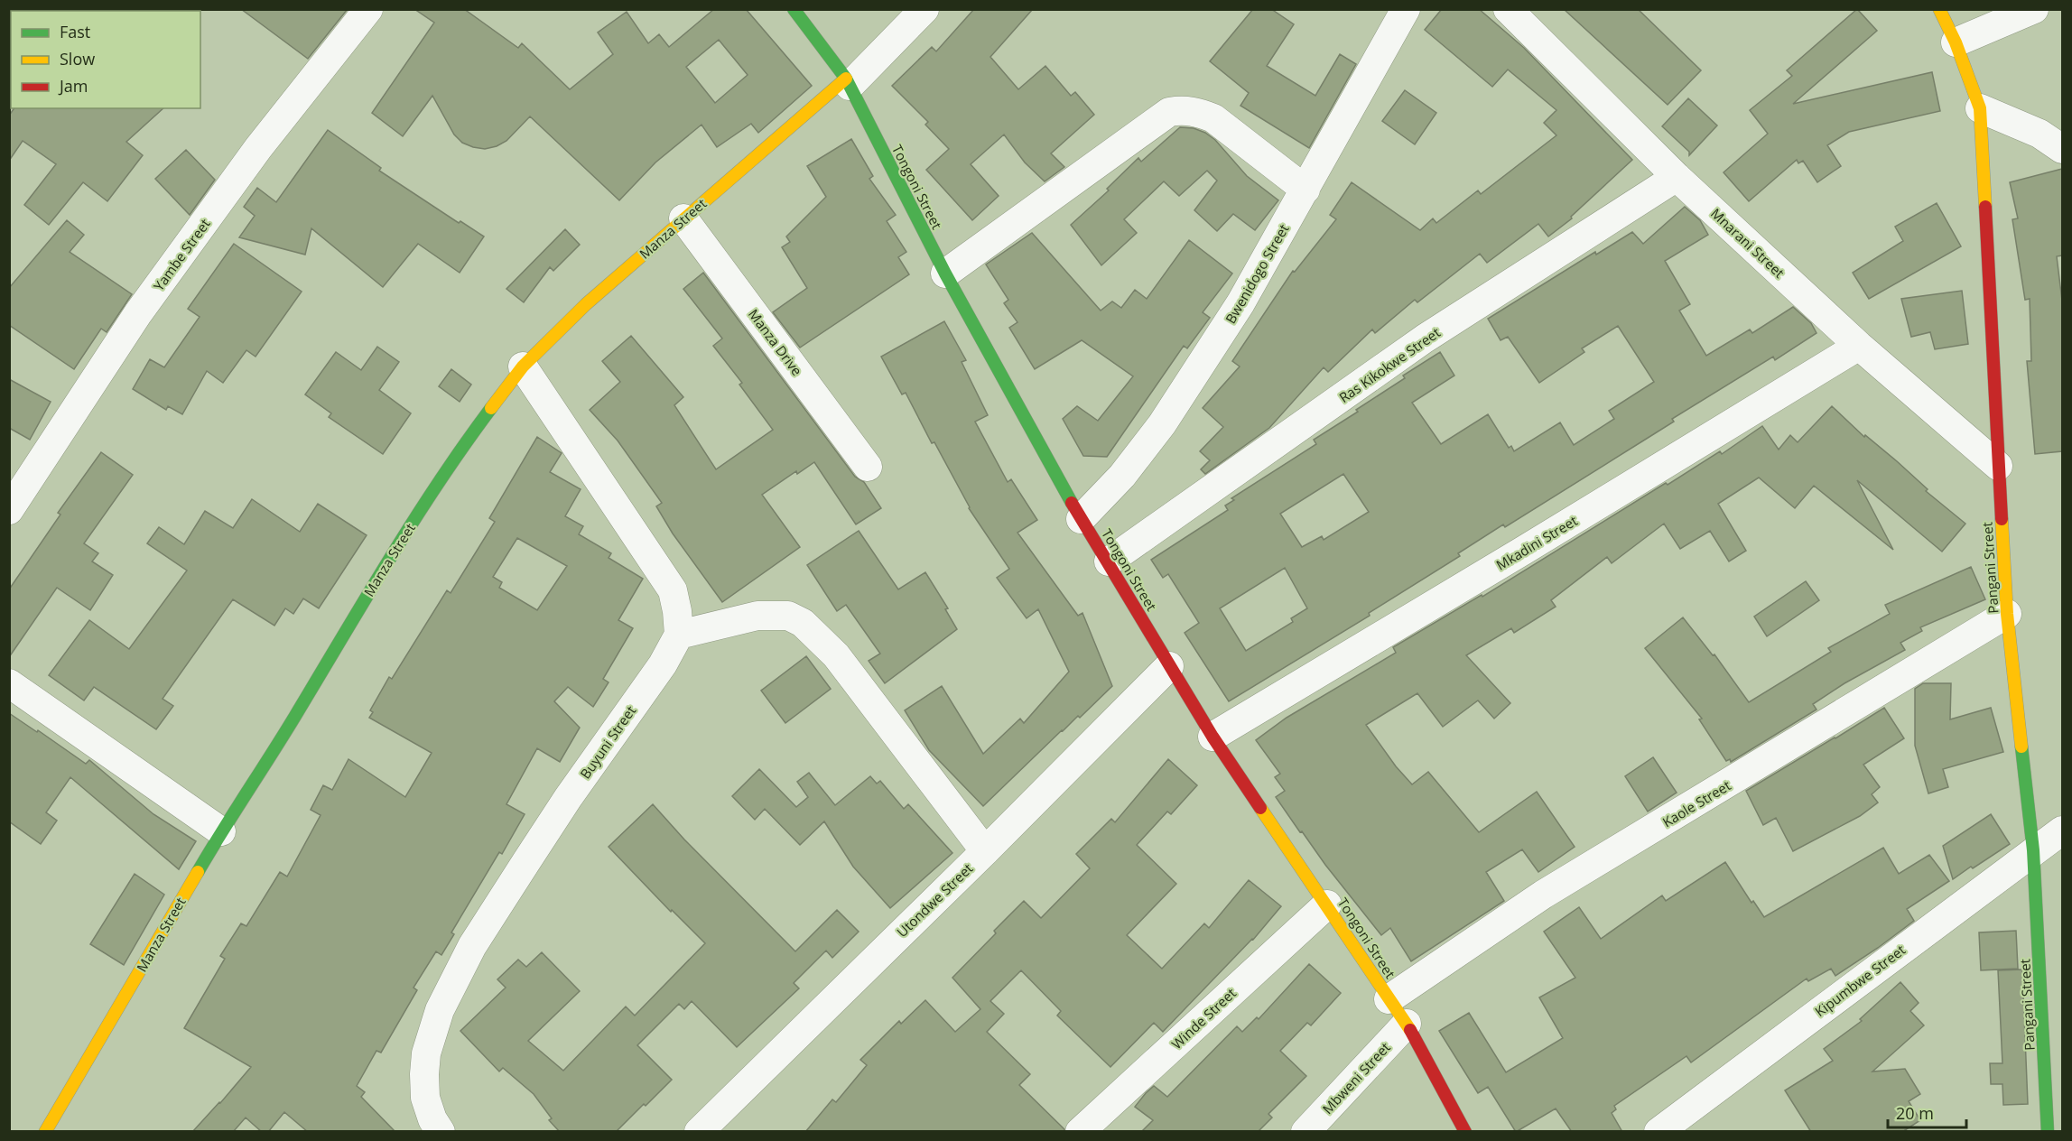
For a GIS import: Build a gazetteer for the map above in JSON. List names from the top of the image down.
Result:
{
  "streets": {
    "street": [
      "Tongoni Street",
      "Manza Street",
      "Mnarani Street",
      "Yambe Street",
      "Bwenidogo Street",
      "Manza Drive",
      "Ras Kikokwe Street",
      "Mkadini Street",
      "Pangani Street",
      "Buyuni Street",
      "Kaole Street",
      "Utondwe Street",
      "Kipumbwe Street",
      "Winde Street",
      "Mbweni Street"
    ]
  },
  "crossings": [
    ["Tongoni Street", "Manza Street"],
    ["Tongoni Street", "Bwenidogo Street"],
    ["Tongoni Street", "Ras Kikokwe Street"],
    ["Tongoni Street", "Mkadini Street"],
    ["Tongoni Street", "Kaole Street"],
    ["Tongoni Street", "Utondwe Street"],
    ["Tongoni Street", "Winde Street"],
    ["Tongoni Street", "Mbweni Street"],
    ["Manza Street", "Manza Drive"],
    ["Mnarani Street", "Ras Kikokwe Street"],
    ["Mnarani Street", "Mkadini Street"],
    ["Mnarani Street", "Pangani Street"],
    ["Pangani Street", "Kaole Street"],
    ["Pangani Street", "Kipumbwe Street"]
  ],
  "legend": ["Fast", "Slow", "Jam"],
  "scale_bar": "20 m"
}
